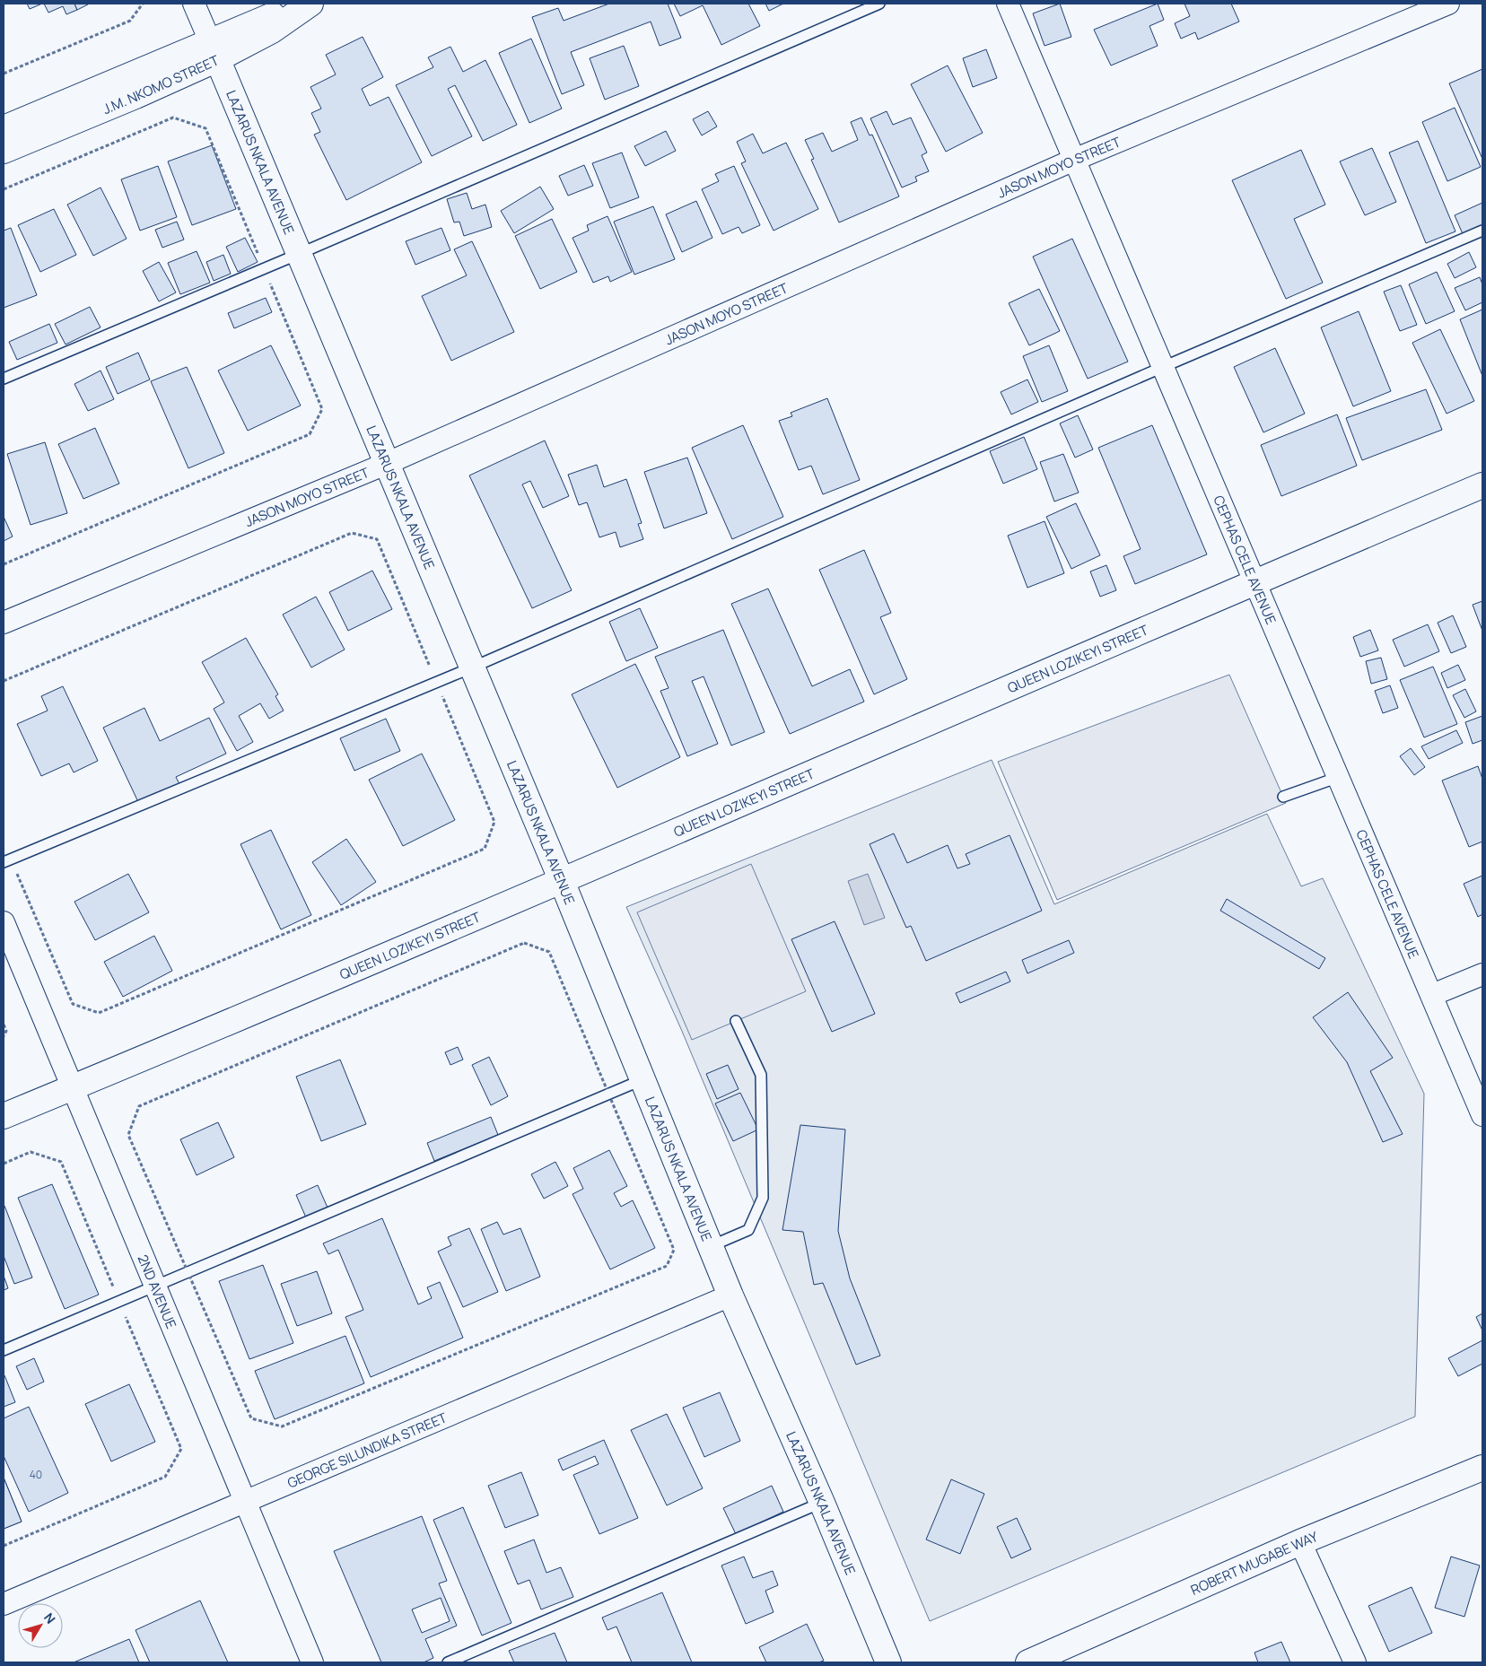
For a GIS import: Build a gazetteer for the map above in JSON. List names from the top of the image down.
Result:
{
  "streets": {
    "main road": [
      "J.M. NKOMO STREET",
      "LAZARUS NKALA AVENUE",
      "QUEEN LOZIKEYI STREET",
      "ROBERT MUGABE WAY"
    ],
    "street": [
      "JASON MOYO STREET",
      "CEPHAS CELE AVENUE",
      "2ND AVENUE",
      "GEORGE SILUNDIKA STREET"
    ]
  },
  "crossings": [
    ["J.M. NKOMO STREET", "LAZARUS NKALA AVENUE"],
    ["LAZARUS NKALA AVENUE", "JASON MOYO STREET"],
    ["LAZARUS NKALA AVENUE", "QUEEN LOZIKEYI STREET"],
    ["LAZARUS NKALA AVENUE", "GEORGE SILUNDIKA STREET"],
    ["JASON MOYO STREET", "CEPHAS CELE AVENUE"],
    ["CEPHAS CELE AVENUE", "QUEEN LOZIKEYI STREET"],
    ["QUEEN LOZIKEYI STREET", "2ND AVENUE"],
    ["2ND AVENUE", "GEORGE SILUNDIKA STREET"]
  ],
  "house_numbers": ["40"],
  "north": "top right"
}
